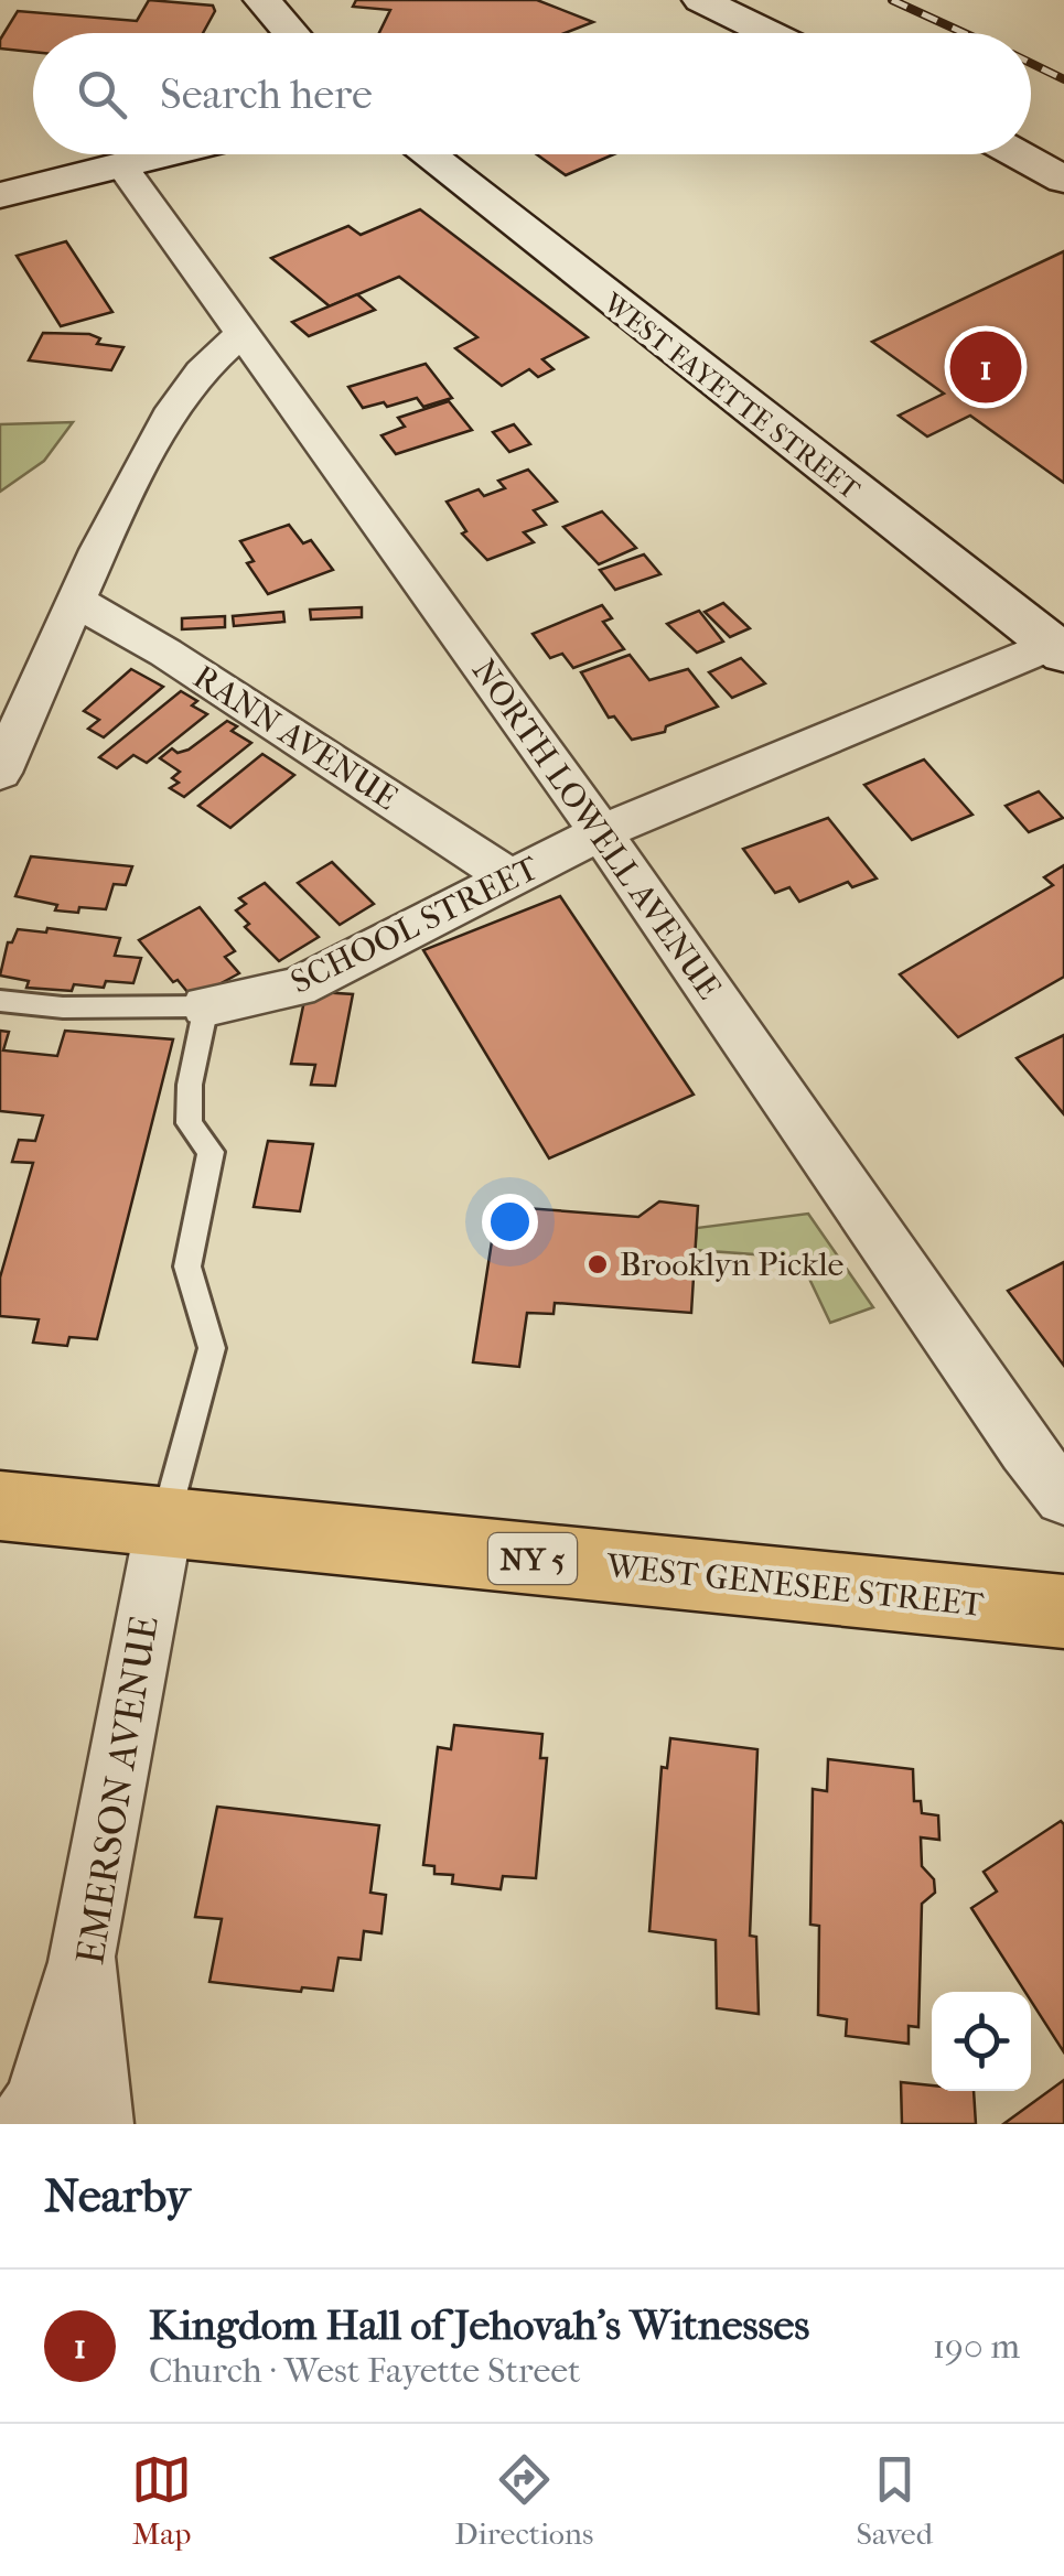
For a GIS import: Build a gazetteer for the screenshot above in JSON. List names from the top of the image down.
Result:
{
  "streets": {
    "main road": ["NY 5", "WEST GENESEE STREET"],
    "street": [
      "WEST FAYETTE STREET",
      "RANN AVENUE",
      "NORTH LOWELL AVENUE",
      "SCHOOL STREET",
      "EMERSON AVENUE"
    ]
  },
  "crossings": [
    ["WEST FAYETTE STREET", "SCHOOL STREET"],
    ["RANN AVENUE", "SCHOOL STREET"],
    ["NORTH LOWELL AVENUE", "SCHOOL STREET"],
    ["WEST GENESEE STREET", "EMERSON AVENUE"]
  ],
  "places": ["Brooklyn Pickle"],
  "page": {
    "search": "Search here",
    "pins": "1",
    "heading": "Nearby",
    "list": [
      {
        "mark": "1",
        "name": "Kingdom Hall of Jehovah’s Witnesses",
        "note": "Church · West Fayette Street",
        "value": "190 m"
      }
    ],
    "nav": ["Map", "Directions", "Saved"]
  }
}
